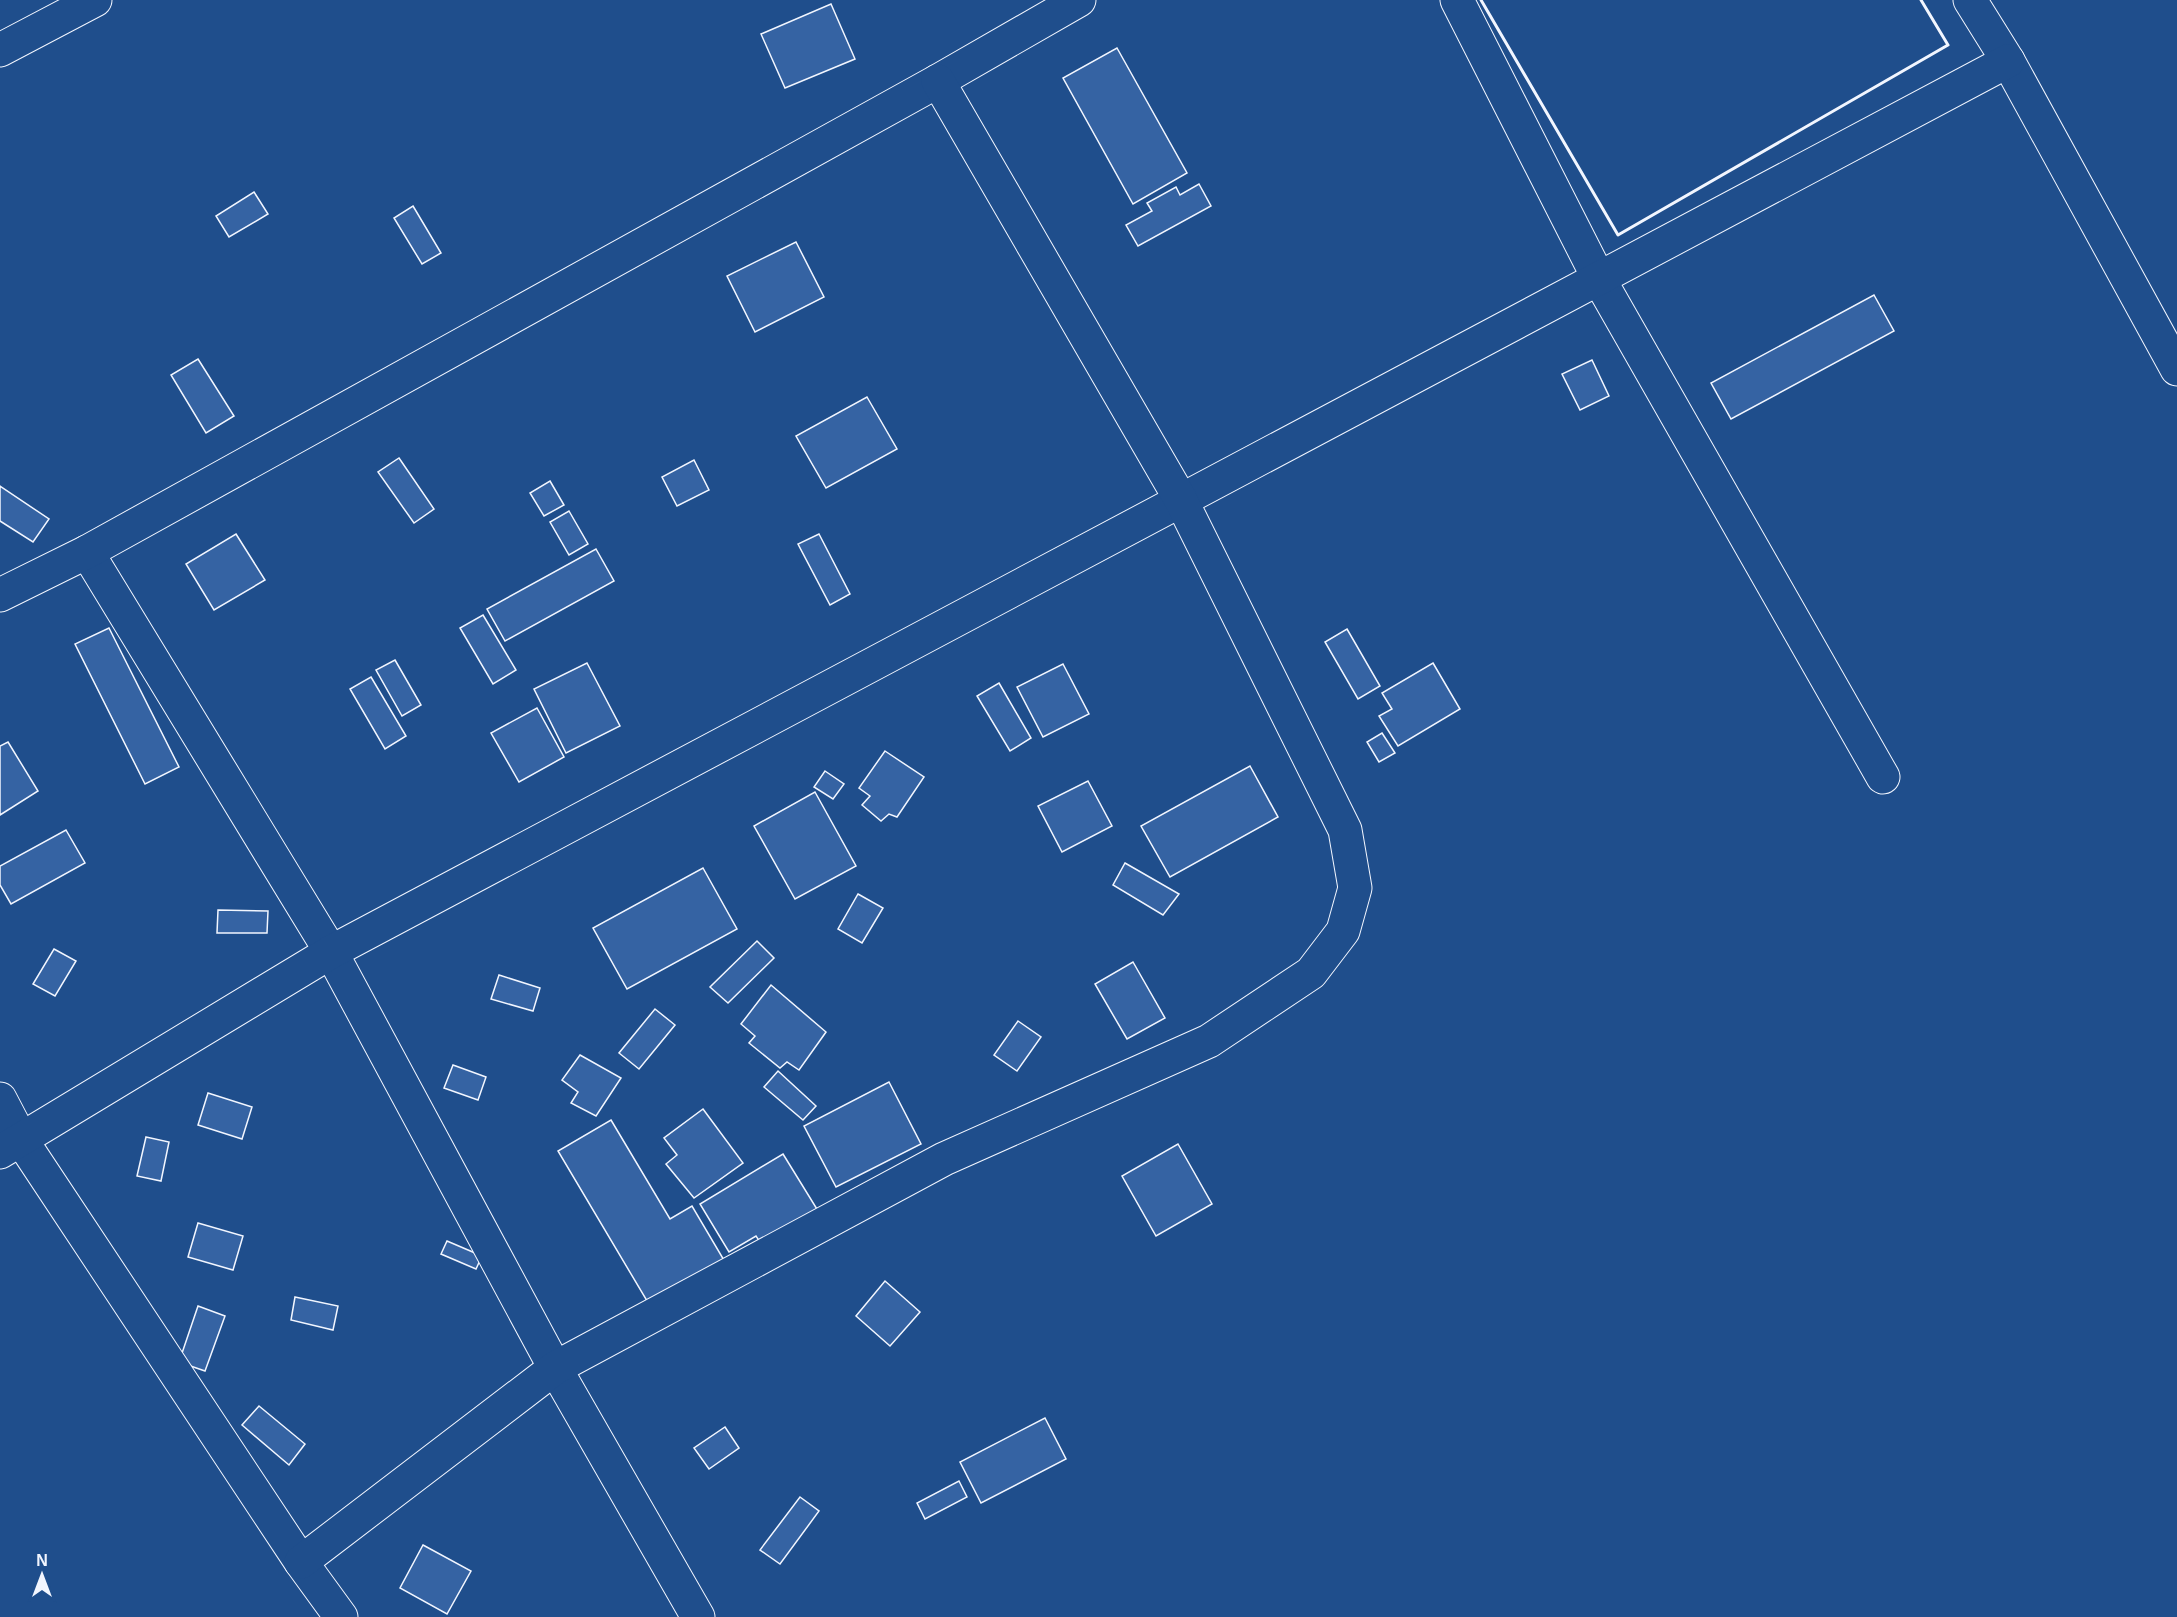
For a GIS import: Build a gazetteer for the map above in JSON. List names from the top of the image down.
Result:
{
  "north": "top"
}
